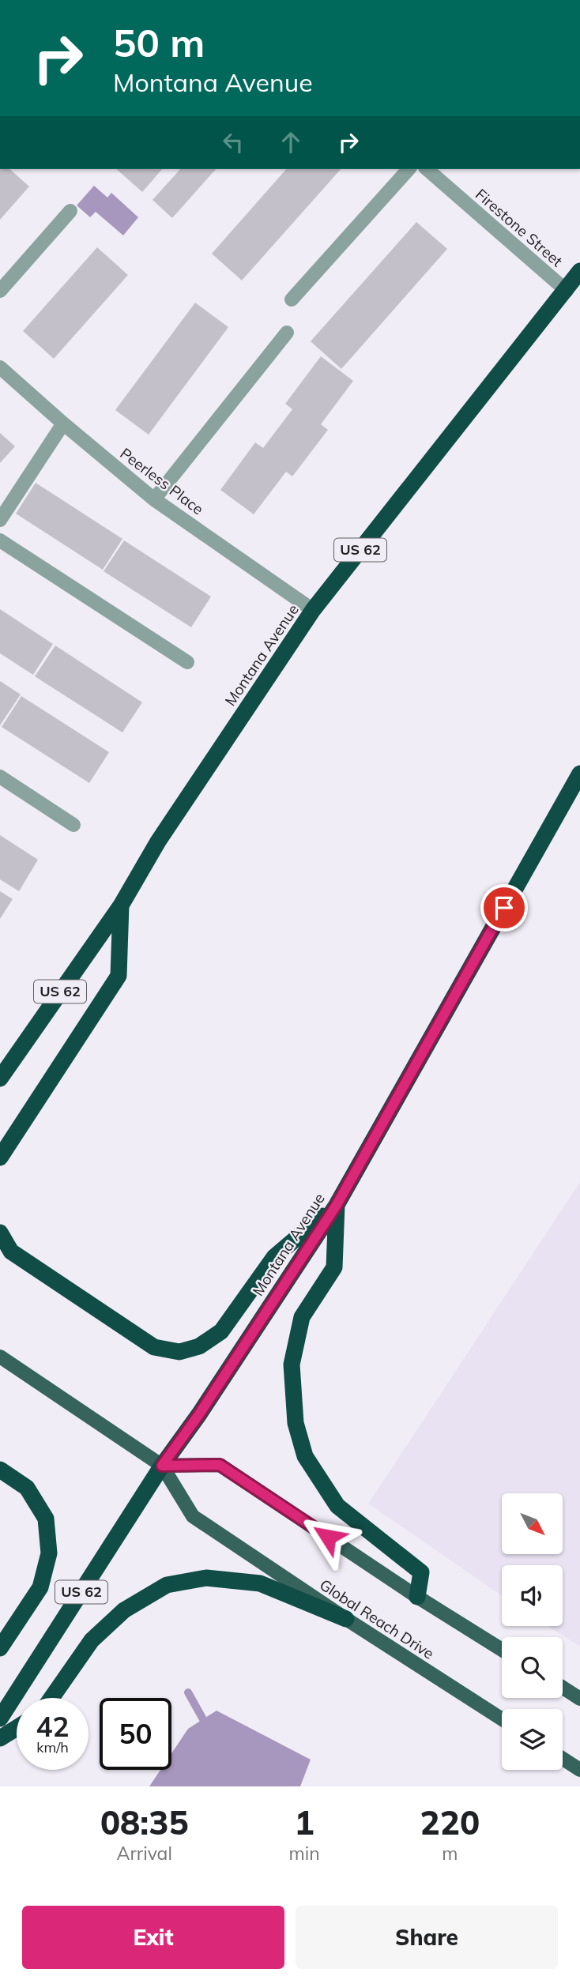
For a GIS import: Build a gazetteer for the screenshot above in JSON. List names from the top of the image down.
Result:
{
  "streets": {
    "highway": ["US 62", "Montana Avenue"],
    "main road": ["Global Reach Drive"],
    "street": ["Firestone Street", "Peerless Place"]
  },
  "crossings": [
    ["Firestone Street", "Montana Avenue"],
    ["Peerless Place", "Montana Avenue"],
    ["Montana Avenue", "Global Reach Drive"]
  ],
  "north": "bottom right",
  "page": {
    "turn": ["50 m", "Montana Avenue"],
    "speed": "42 km/h",
    "limit": "50",
    "eta": [
      "08:35",
      "Arrival",
      "1",
      "min",
      "220",
      "m"
    ],
    "buttons": ["Exit", "Share"]
  }
}
